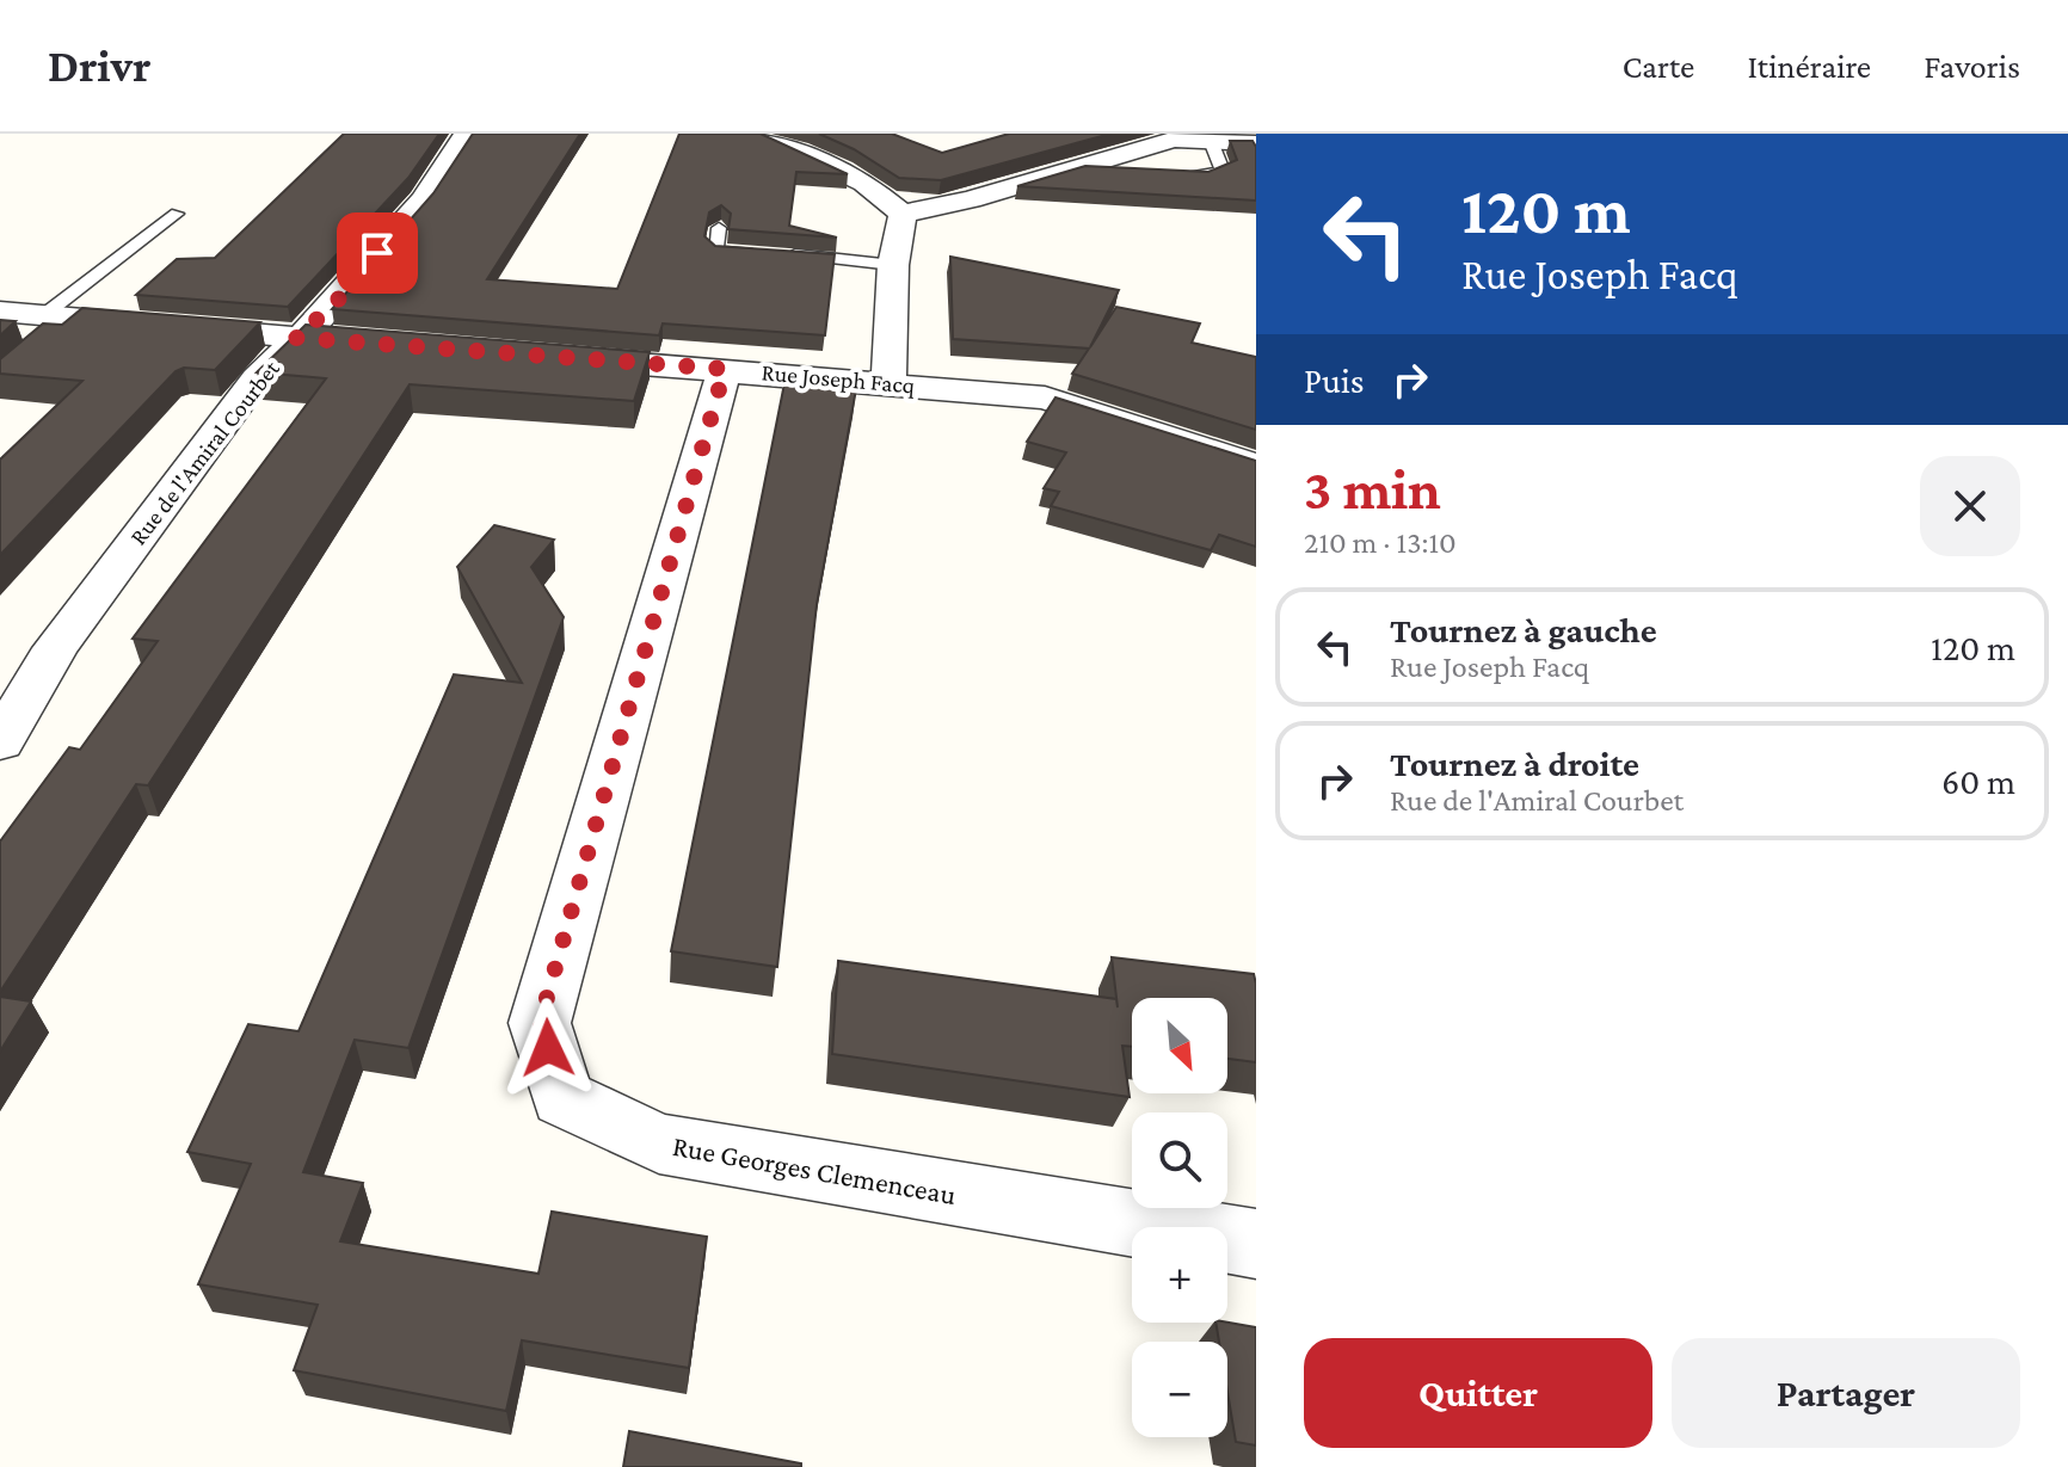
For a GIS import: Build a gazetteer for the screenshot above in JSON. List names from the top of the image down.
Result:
{
  "streets": {
    "street": ["Rue Joseph Facq", "Rue de l'Amiral Courbet", "Rue Georges Clemenceau"]
  },
  "crossings": [
    ["Rue Joseph Facq", "Rue Georges Clemenceau"]
  ],
  "north": "bottom right",
  "page": {
    "header": "Drivr",
    "nav": ["Carte", "Itinéraire", "Favoris"],
    "turn": ["120 m", "Rue Joseph Facq"],
    "then": "Puis",
    "heading": ["3 min", "210 m · 13:10"],
    "list": [
      {
        "name": "Tournez à gauche",
        "note": "Rue Joseph Facq",
        "value": "120 m"
      },
      {
        "name": "Tournez à droite",
        "note": "Rue de l'Amiral Courbet",
        "value": "60 m"
      }
    ],
    "map_buttons": ["+", "−"],
    "buttons": ["Quitter", "Partager"]
  }
}
